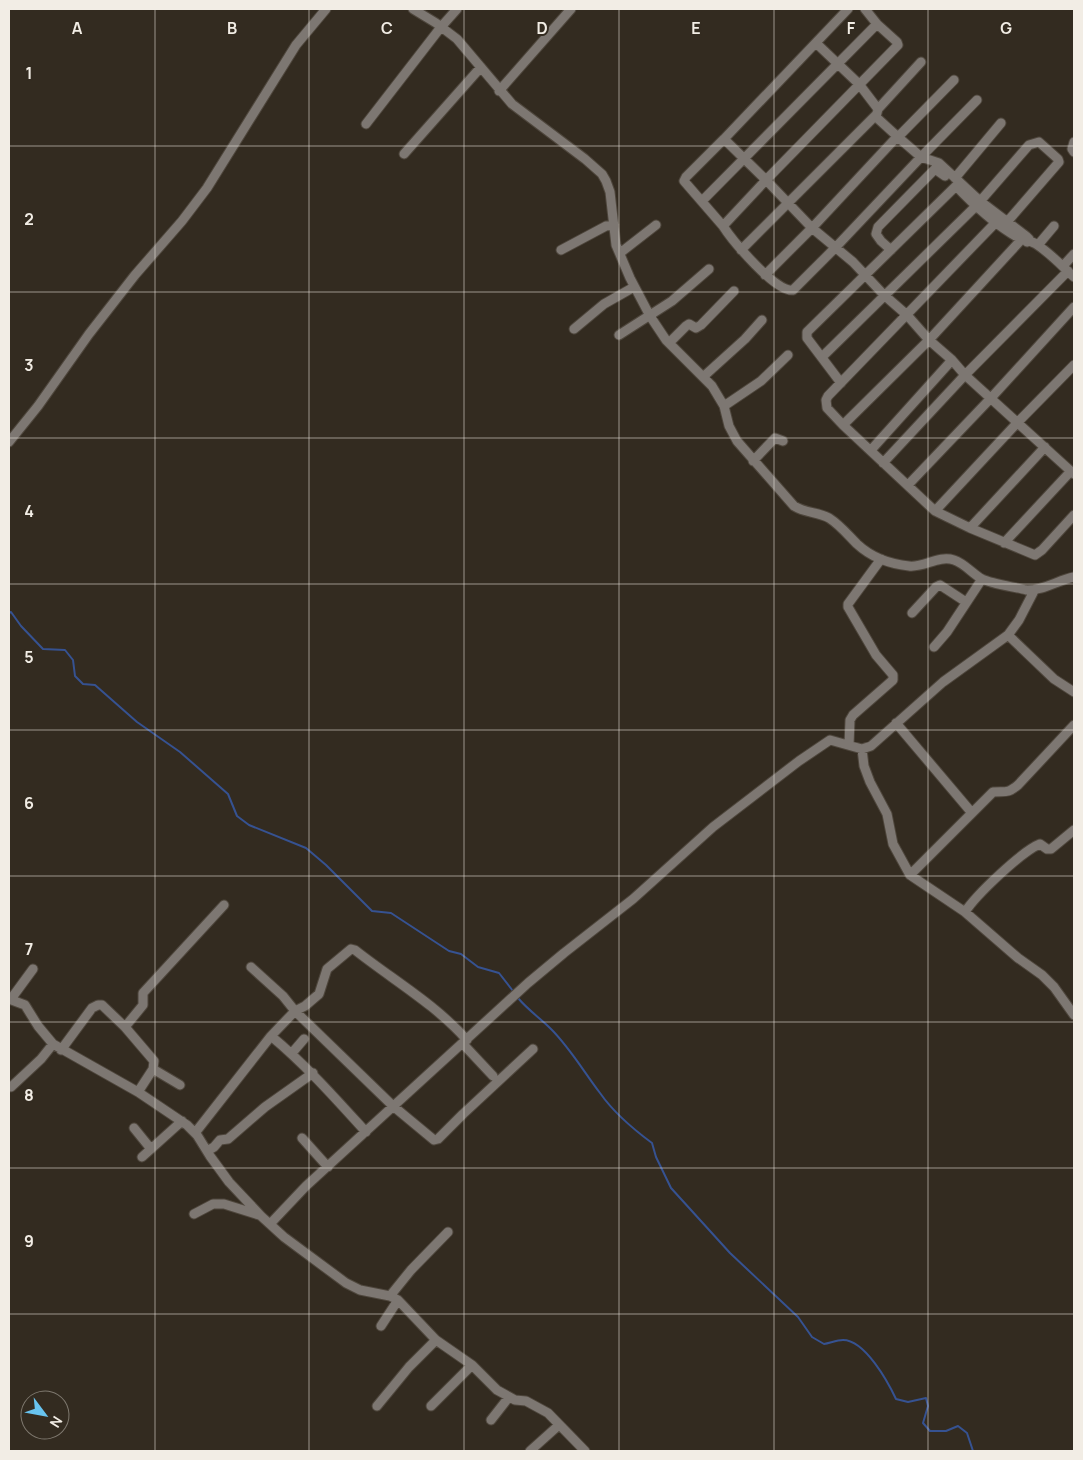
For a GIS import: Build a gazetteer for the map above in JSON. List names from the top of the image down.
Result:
{
  "north": "bottom right",
  "grid": {
    "columns": [
      "A",
      "B",
      "C",
      "D",
      "E",
      "F",
      "G"
    ],
    "rows": [
      "1",
      "2",
      "3",
      "4",
      "5",
      "6",
      "7",
      "8",
      "9"
    ]
  }
}
